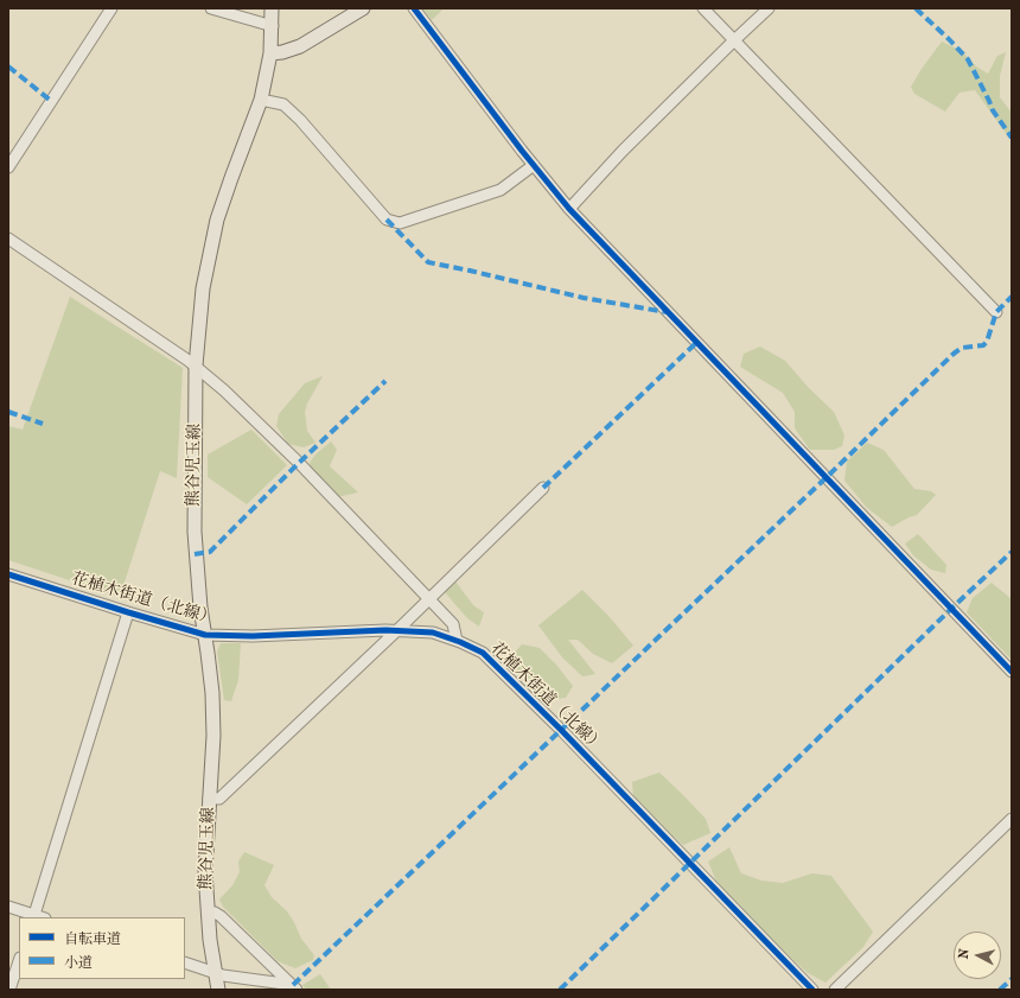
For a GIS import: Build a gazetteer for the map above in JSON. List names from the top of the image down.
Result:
{
  "streets": {
    "main road": ["熊谷児玉線"],
    "street": ["花植木街道（北線）"]
  },
  "crossings": [
    ["熊谷児玉線", "花植木街道（北線）"]
  ],
  "legend": ["自転車道", "小道"],
  "north": "left"
}
